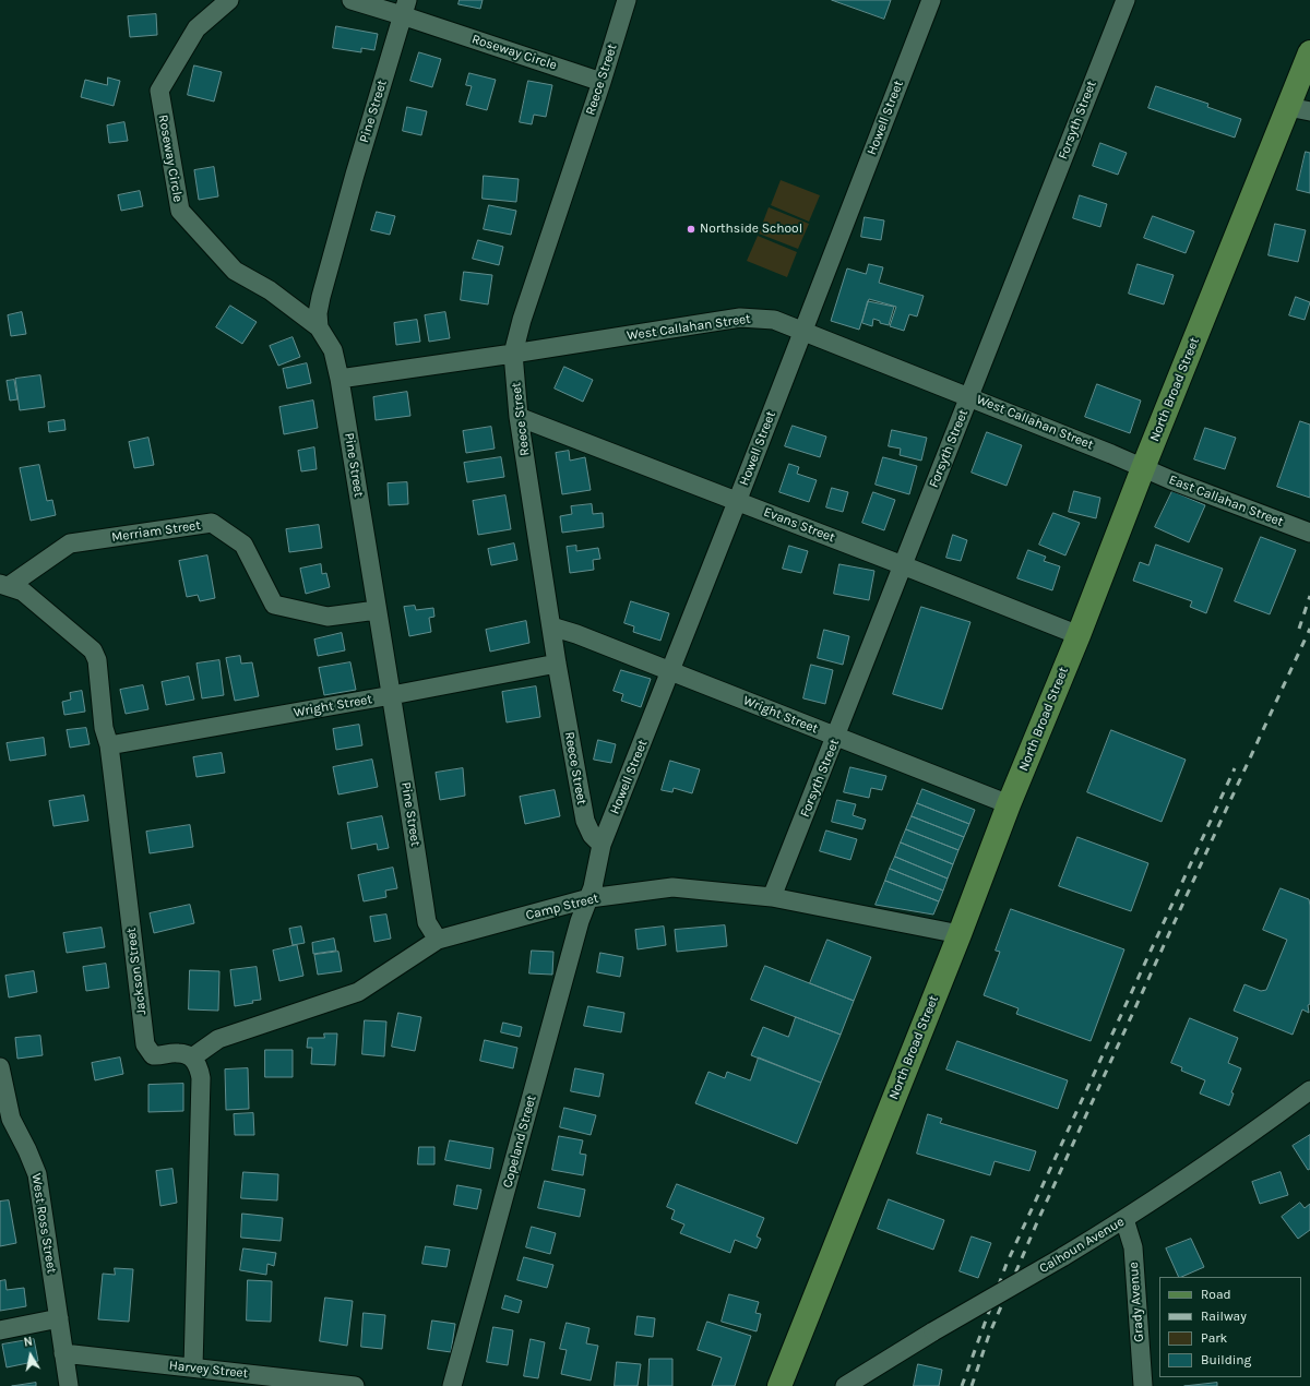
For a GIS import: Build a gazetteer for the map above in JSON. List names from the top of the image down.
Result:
{
  "streets": {
    "main road": ["North Broad Street"],
    "street": [
      "Roseway Circle",
      "Reece Street",
      "Pine Street",
      "Howell Street",
      "Forsyth Street",
      "West Callahan Street",
      "East Callahan Street",
      "Evans Street",
      "Merriam Street",
      "Wright Street",
      "Camp Street",
      "Jackson Street",
      "Copeland Street",
      "West Ross Street",
      "Calhoun Avenue",
      "Grady Avenue",
      "Harvey Street"
    ]
  },
  "crossings": [
    ["Roseway Circle", "Reece Street"],
    ["Roseway Circle", "Pine Street"],
    ["Reece Street", "Howell Street"],
    ["Reece Street", "West Callahan Street"],
    ["Reece Street", "Evans Street"],
    ["Reece Street", "Wright Street"],
    ["Pine Street", "West Callahan Street"],
    ["Pine Street", "Merriam Street"],
    ["Pine Street", "Wright Street"],
    ["Pine Street", "Camp Street"],
    ["Howell Street", "West Callahan Street"],
    ["Howell Street", "Evans Street"],
    ["Howell Street", "Wright Street"],
    ["Howell Street", "Camp Street"],
    ["Howell Street", "Copeland Street"],
    ["Forsyth Street", "West Callahan Street"],
    ["Forsyth Street", "Evans Street"],
    ["Forsyth Street", "Wright Street"],
    ["Forsyth Street", "Camp Street"],
    ["West Callahan Street", "North Broad Street"],
    ["West Callahan Street", "East Callahan Street"],
    ["North Broad Street", "East Callahan Street"],
    ["North Broad Street", "Evans Street"],
    ["North Broad Street", "Wright Street"],
    ["North Broad Street", "Camp Street"],
    ["Merriam Street", "Jackson Street"],
    ["Wright Street", "Jackson Street"],
    ["Camp Street", "Jackson Street"],
    ["Camp Street", "Copeland Street"],
    ["West Ross Street", "Harvey Street"],
    ["Calhoun Avenue", "Grady Avenue"]
  ],
  "places": ["Northside School"],
  "legend": [
    "Road",
    "Railway",
    "Park",
    "Building"
  ],
  "north": "top"
}
